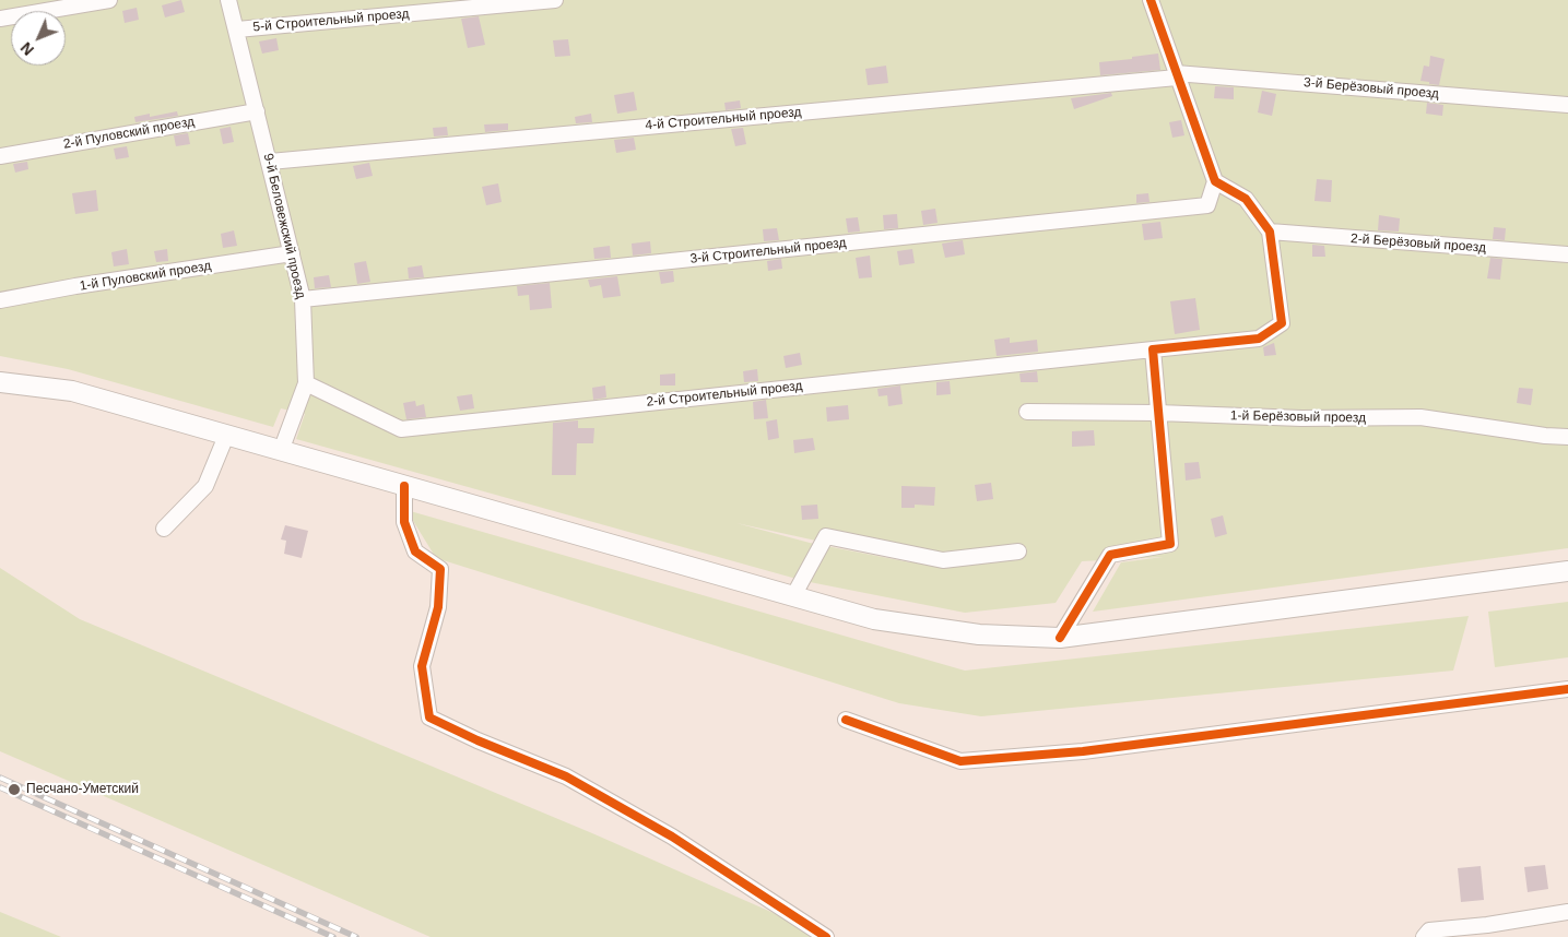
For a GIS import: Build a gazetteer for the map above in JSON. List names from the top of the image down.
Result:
{
  "streets": {
    "street": [
      "5-й Строительный проезд",
      "3-й Берёзовый проезд",
      "4-й Строительный проезд",
      "2-й Пуловский проезд",
      "9-й Беловежский проезд",
      "2-й Берёзовый проезд",
      "3-й Строительный проезд",
      "1-й Пуловский проезд",
      "2-й Строительный проезд",
      "1-й Берёзовый проезд"
    ]
  },
  "crossings": [
    ["5-й Строительный проезд", "9-й Беловежский проезд"],
    ["3-й Берёзовый проезд", "4-й Строительный проезд"],
    ["4-й Строительный проезд", "9-й Беловежский проезд"],
    ["2-й Пуловский проезд", "9-й Беловежский проезд"],
    ["9-й Беловежский проезд", "3-й Строительный проезд"],
    ["9-й Беловежский проезд", "1-й Пуловский проезд"],
    ["9-й Беловежский проезд", "2-й Строительный проезд"],
    ["2-й Берёзовый проезд", "2-й Строительный проезд"]
  ],
  "places": ["Песчано-Уметский"],
  "north": "bottom left"
}
